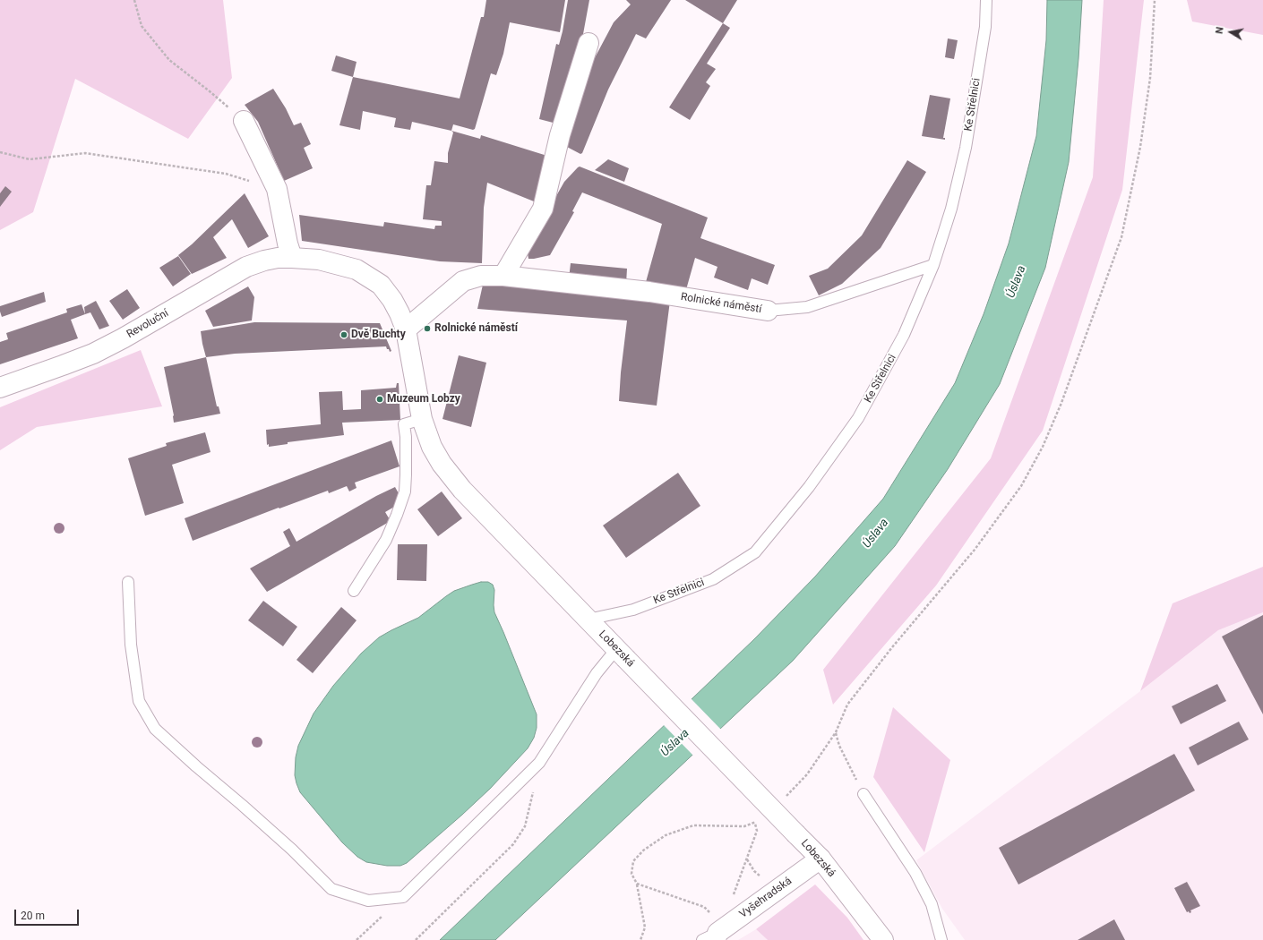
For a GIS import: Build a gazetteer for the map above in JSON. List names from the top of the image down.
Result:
{
  "streets": {
    "street": [
      "Rolnické náměstí",
      "Revoluční",
      "Lobezská",
      "Vyšehradská"
    ],
    "lane": ["Ke Střelnici"]
  },
  "crossings": [
    ["Ke Střelnici", "Lobezská"],
    ["Rolnické náměstí", "Lobezská"],
    ["Lobezská", "Vyšehradská"]
  ],
  "water": ["Úslava"],
  "places": ["Rolnické náměstí", "Dvě Buchty", "Muzeum Lobzy"],
  "scale_bar": "20 m",
  "north": "left"
}
